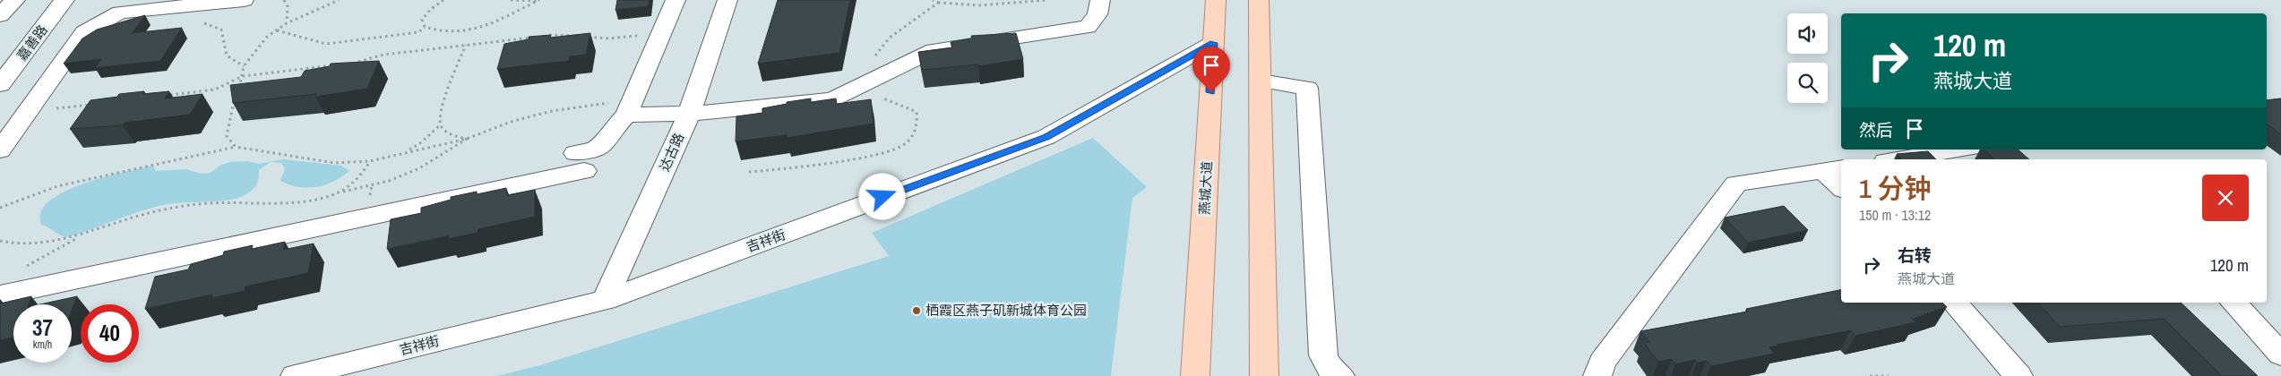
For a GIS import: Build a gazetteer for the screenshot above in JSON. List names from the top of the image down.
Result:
{
  "streets": {
    "main road": ["燕城大道"],
    "street": ["嘉善路", "达古路", "吉祥街"]
  },
  "crossings": [
    ["达古路", "吉祥街"],
    ["燕城大道", "吉祥街"]
  ],
  "places": ["栖霞区燕子矶新城体育公园"],
  "page": {
    "turn": ["120 m", "燕城大道"],
    "then": "然后",
    "heading": ["1 分钟", "150 m · 13:12"],
    "list": [
      {
        "name": "右转",
        "note": "燕城大道",
        "value": "120 m"
      }
    ],
    "speed": "37 km/h",
    "limit": "40"
  }
}
